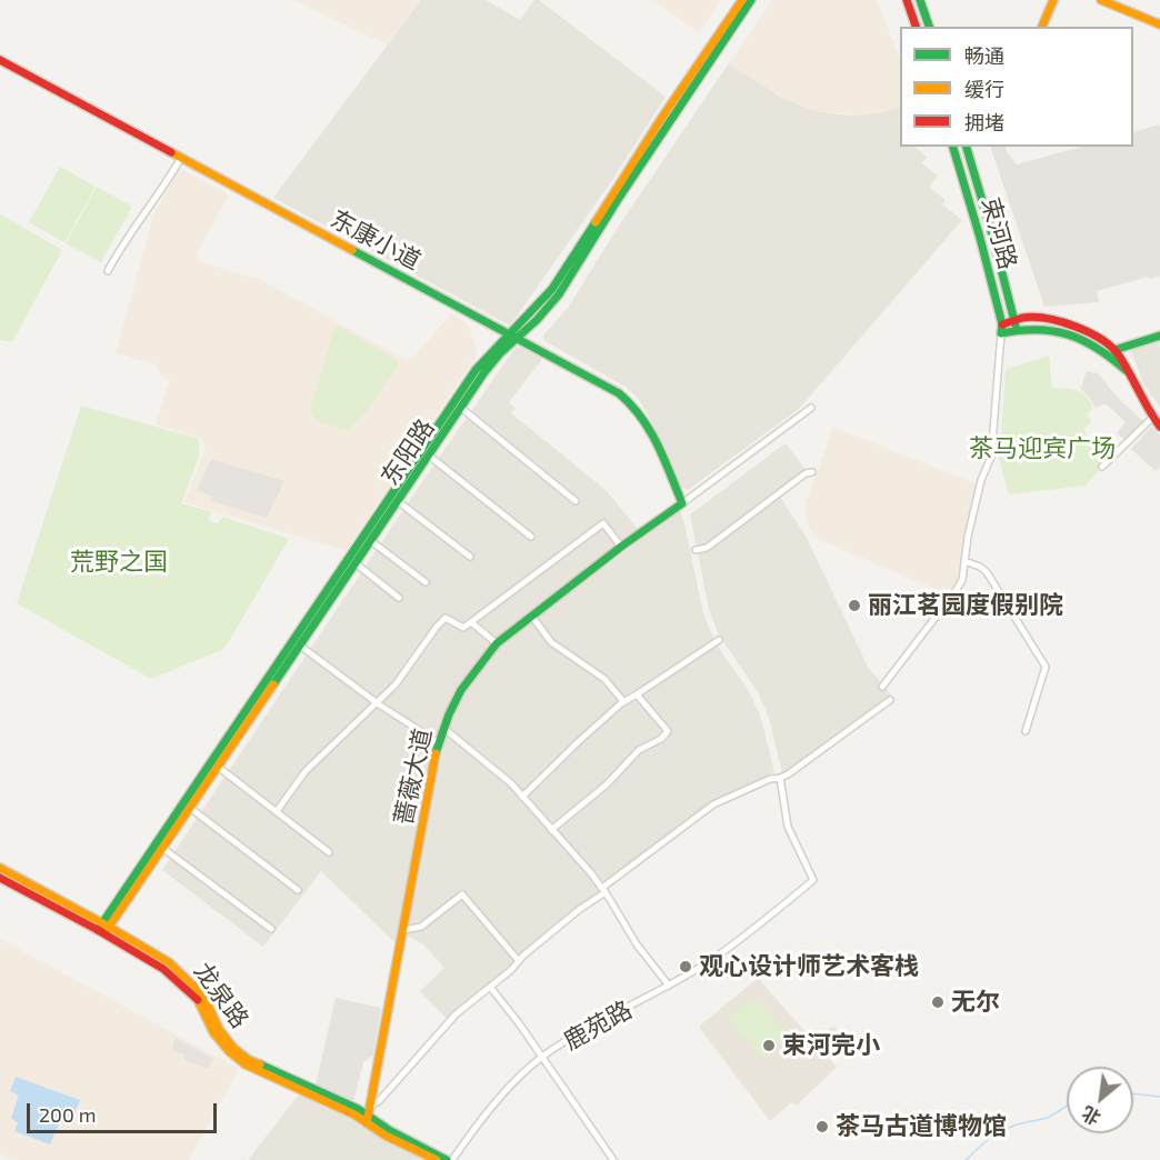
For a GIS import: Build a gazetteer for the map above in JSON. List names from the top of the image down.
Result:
{
  "streets": {
    "main road": [
      "束河路",
      "东康小道",
      "东阳路",
      "蔷薇大道",
      "龙泉路"
    ],
    "street": ["鹿苑路"]
  },
  "crossings": [
    ["东康小道", "东阳路"],
    ["东康小道", "蔷薇大道"],
    ["东阳路", "龙泉路"],
    ["蔷薇大道", "龙泉路"],
    ["龙泉路", "鹿苑路"]
  ],
  "parks": ["茶马迎宾广场", "荒野之国"],
  "places": [
    "丽江茗园度假别院",
    "观心设计师艺术客栈",
    "无尔",
    "束河完小",
    "茶马古道博物馆"
  ],
  "legend": ["畅通", "缓行", "拥堵"],
  "scale_bar": "200 m",
  "north": "bottom left"
}
